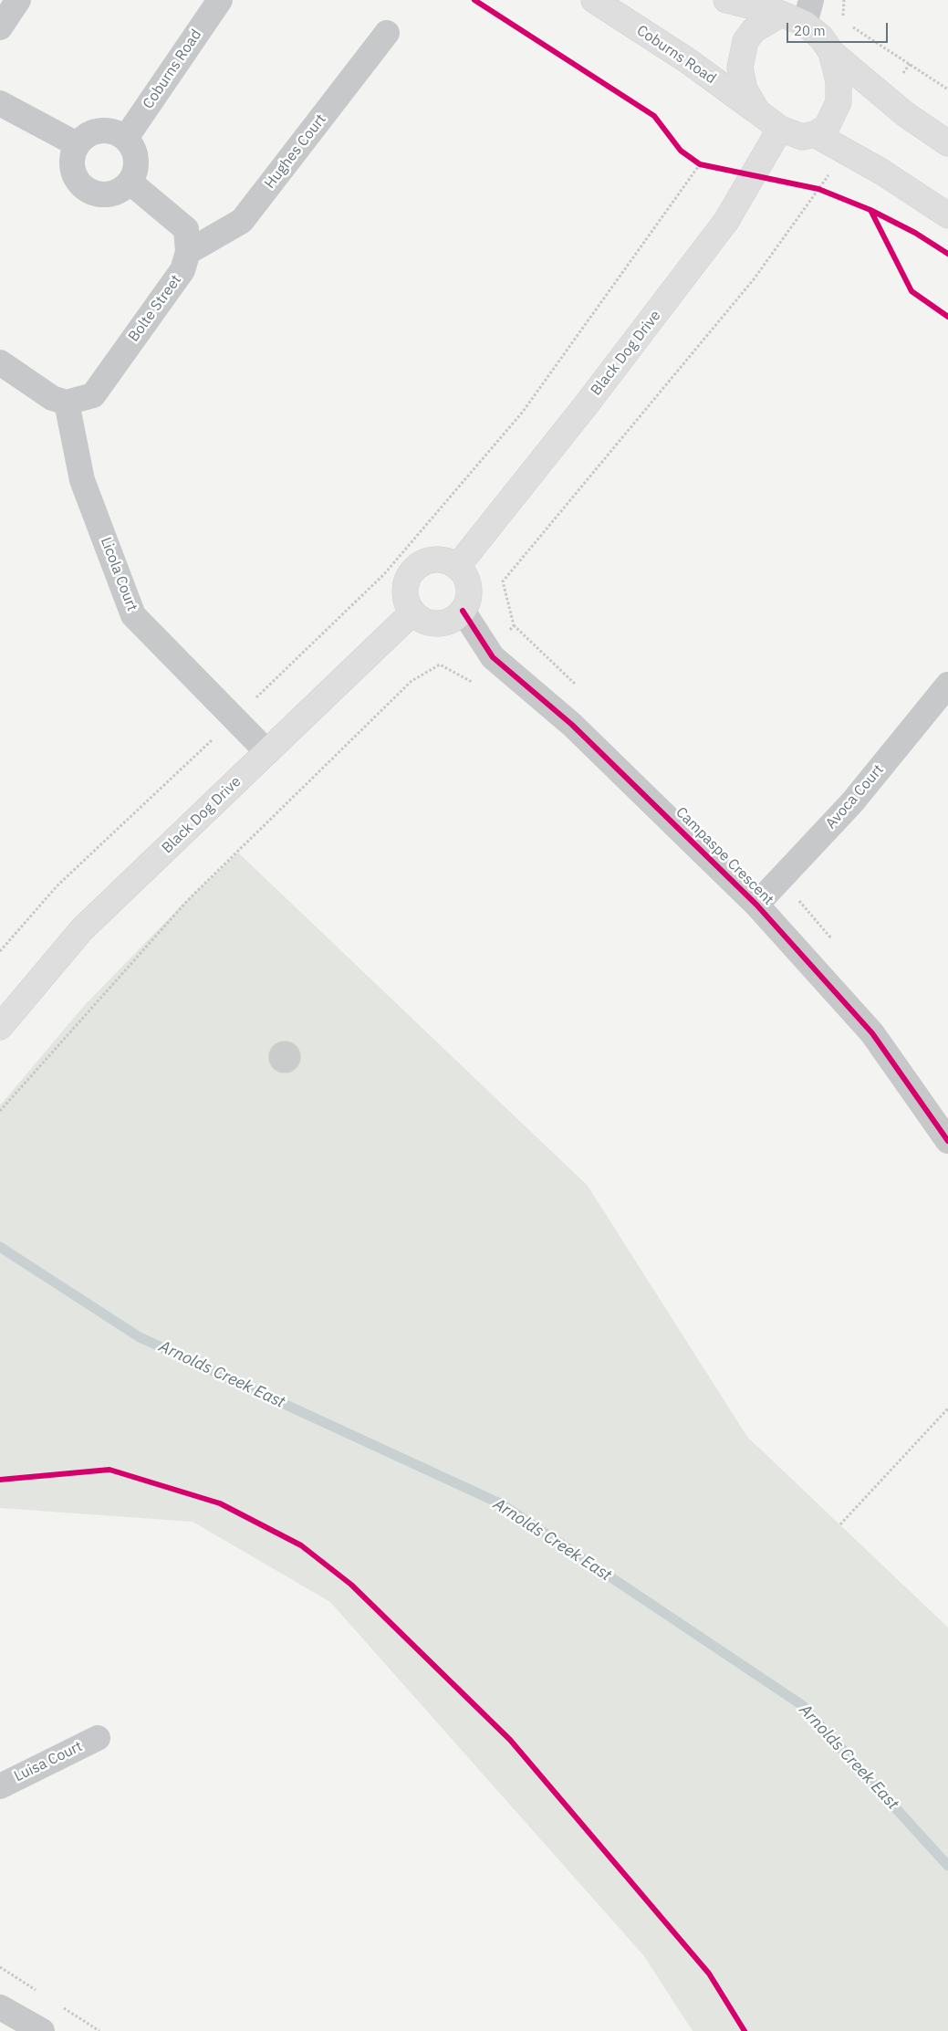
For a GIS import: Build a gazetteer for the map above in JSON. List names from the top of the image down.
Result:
{
  "streets": {
    "street": [
      "Coburns Road",
      "Hughes Court",
      "Bolte Street",
      "Black Dog Drive",
      "Licola Court",
      "Avoca Court",
      "Campaspe Crescent",
      "Luisa Court"
    ]
  },
  "crossings": [
    ["Coburns Road", "Bolte Street"],
    ["Coburns Road", "Black Dog Drive"],
    ["Hughes Court", "Bolte Street"],
    ["Bolte Street", "Licola Court"],
    ["Black Dog Drive", "Licola Court"],
    ["Black Dog Drive", "Campaspe Crescent"],
    ["Avoca Court", "Campaspe Crescent"]
  ],
  "water": ["Arnolds Creek East"],
  "scale_bar": "20 m"
}
